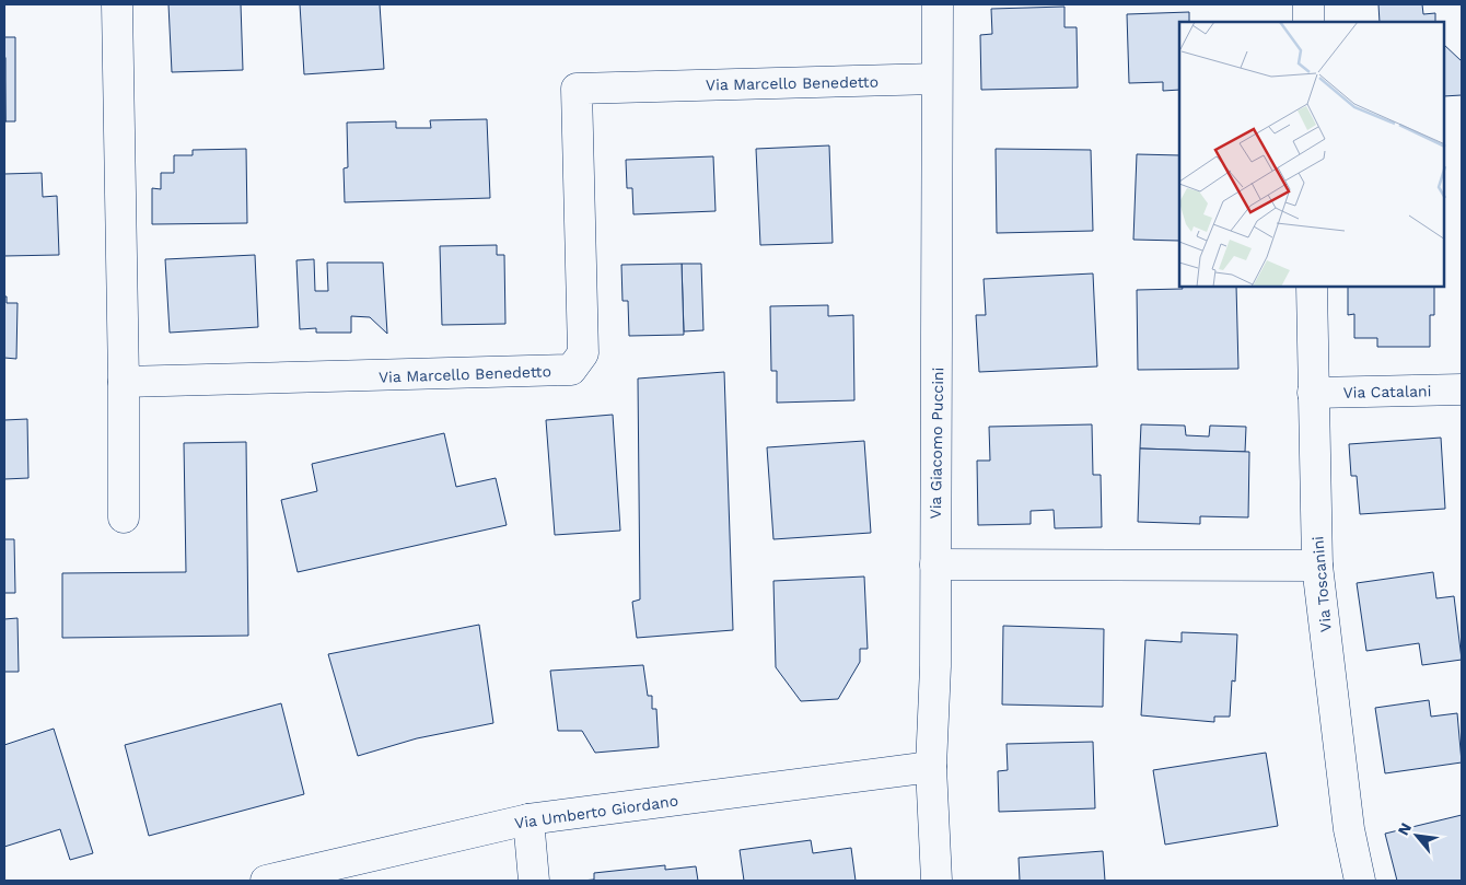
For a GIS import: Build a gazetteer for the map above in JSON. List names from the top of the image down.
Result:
{
  "streets": {
    "street": [
      "Via Marcello Benedetto",
      "Via Catalani",
      "Via Giacomo Puccini",
      "Via Toscanini",
      "Via Umberto Giordano"
    ]
  },
  "crossings": [
    ["Via Marcello Benedetto", "Via Giacomo Puccini"],
    ["Via Catalani", "Via Toscanini"],
    ["Via Giacomo Puccini", "Via Umberto Giordano"]
  ],
  "north": "top left"
}
